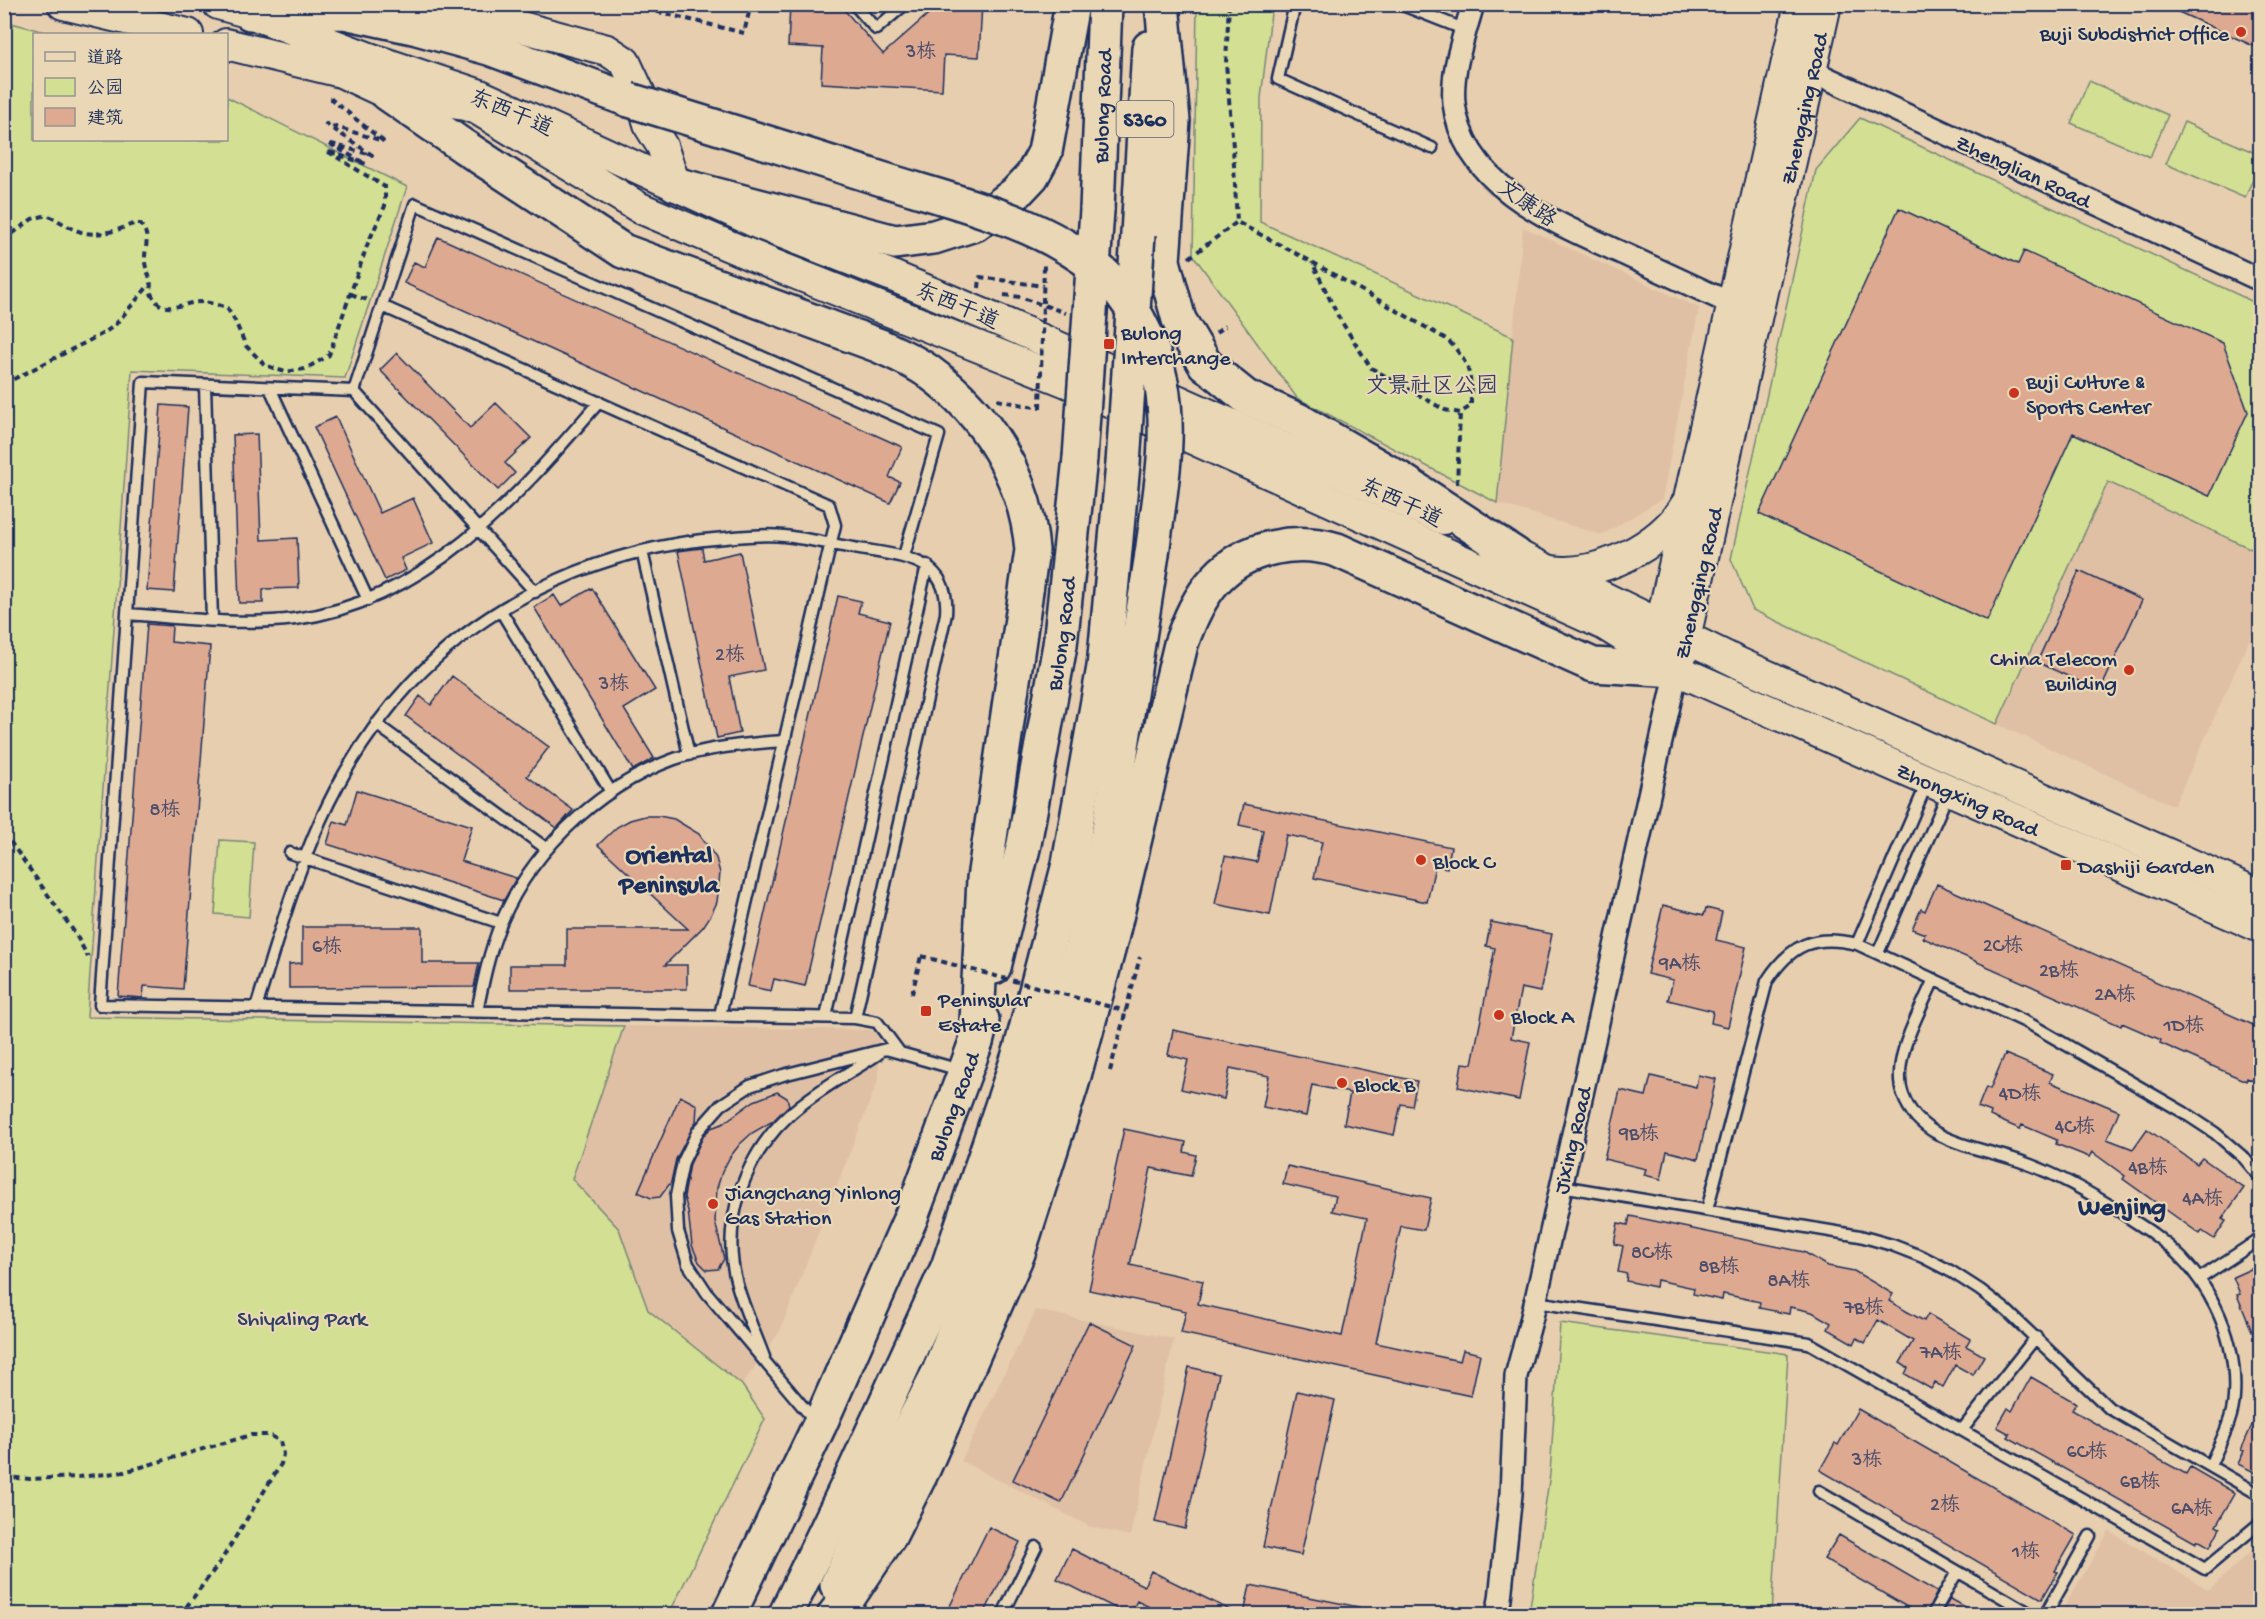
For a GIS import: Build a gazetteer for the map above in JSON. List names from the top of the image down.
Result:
{
  "streets": {
    "main road": [
      "Bulong Road",
      "Zhengqing Road",
      "东西干道",
      "S360",
      "Zhongxing Road"
    ],
    "street": ["Zhenglian Road", "文康路", "Jixing Road"]
  },
  "crossings": [
    ["Zhengqing Road", "东西干道"],
    ["Zhengqing Road", "Zhenglian Road"],
    ["Zhengqing Road", "文康路"],
    ["Zhengqing Road", "Zhongxing Road"],
    ["Zhengqing Road", "Jixing Road"],
    ["东西干道", "Zhongxing Road"],
    ["东西干道", "Jixing Road"],
    ["Zhongxing Road", "Jixing Road"]
  ],
  "districts": ["Oriental Peninsula", "Wenjing"],
  "parks": ["文景社区公园", "Shiyaling Park"],
  "places": {
    "other": [
      "Buji Subdistrict Office",
      "Buji Culture & Sports Center",
      "China Telecom Building",
      "Block C",
      "Block A",
      "Block B",
      "Jiangchang Yinlong Gas Station"
    ],
    "transit": ["Bulong Interchange", "Dashiji Garden", "Peninsular Estate"]
  },
  "house_numbers": [
    "3栋",
    "2栋",
    "3栋",
    "8栋",
    "2C栋",
    "6栋",
    "9A栋",
    "2B栋",
    "2A栋",
    "1D栋",
    "4D栋",
    "4C栋",
    "9B栋",
    "4B栋",
    "4A栋",
    "8C栋",
    "8B栋",
    "8A栋",
    "7B栋",
    "7A栋",
    "6C栋",
    "3栋",
    "6B栋",
    "2栋",
    "6A栋",
    "1栋"
  ],
  "legend": ["道路", "公园", "建筑"]
}
